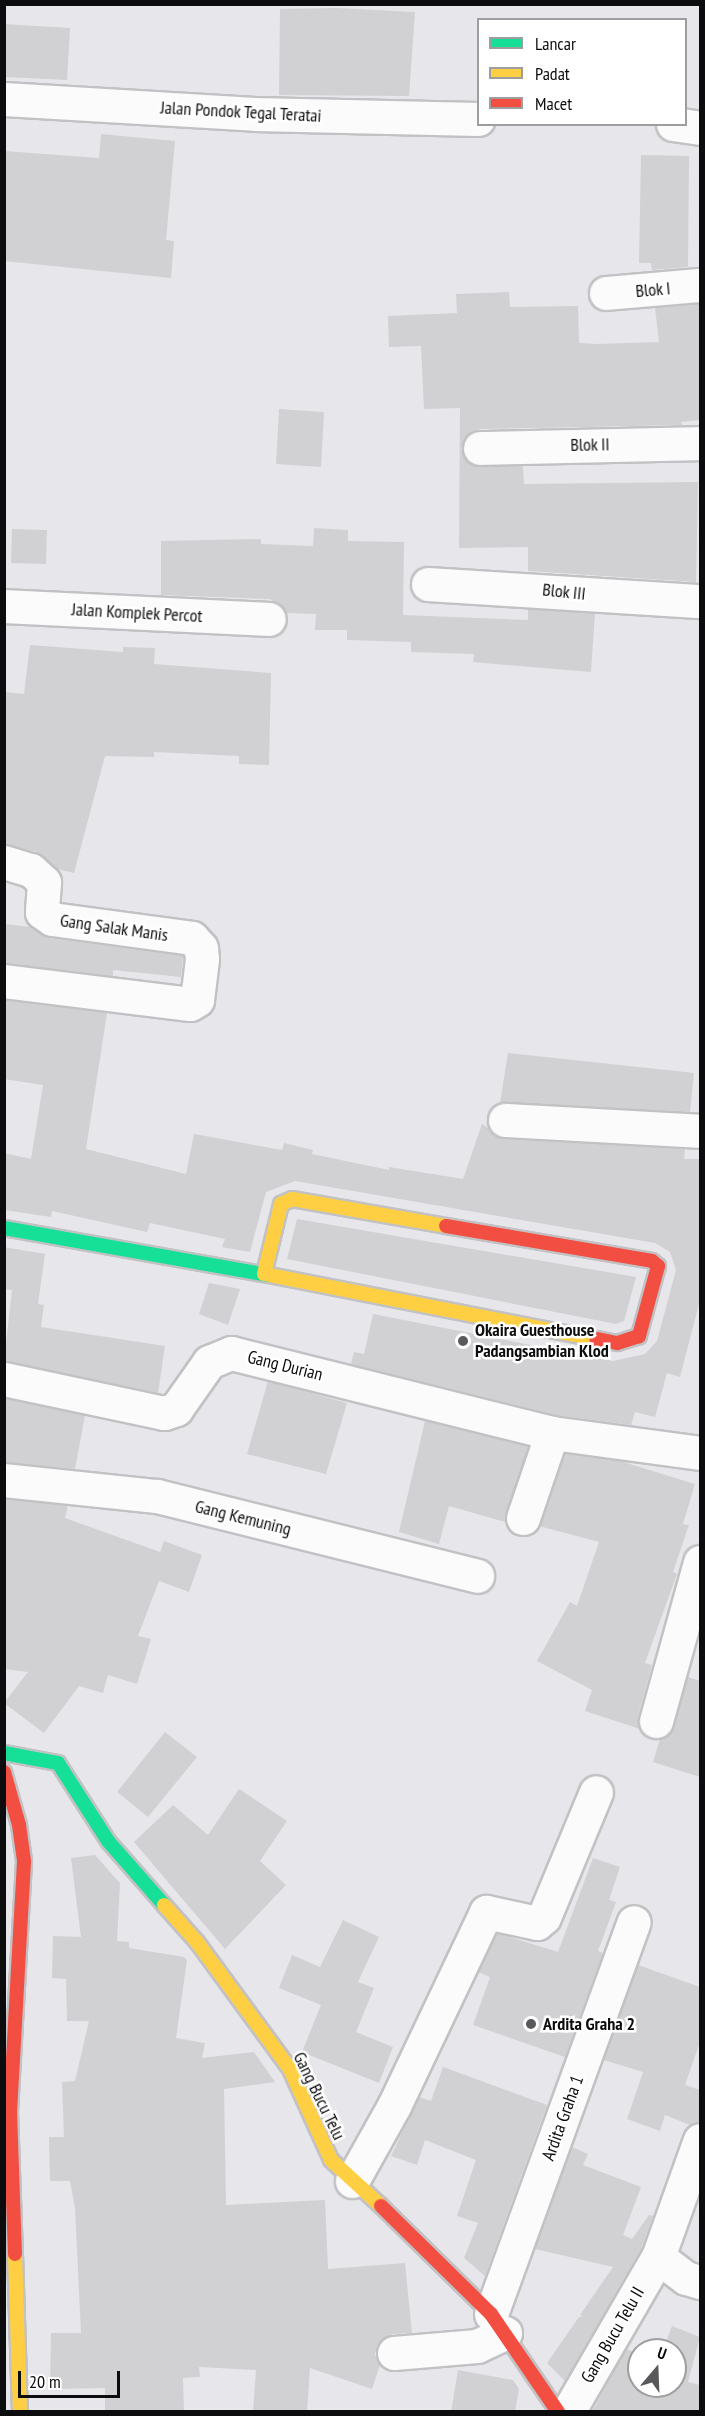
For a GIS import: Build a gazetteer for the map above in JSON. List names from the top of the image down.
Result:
{
  "streets": {
    "street": [
      "Jalan Pondok Tegal Teratai",
      "Blok I",
      "Blok II",
      "Blok III",
      "Jalan Komplek Percot",
      "Gang Salak Manis",
      "Gang Durian",
      "Gang Kemuning",
      "Gang Bucu Telu",
      "Ardita Graha 1",
      "Gang Bucu Telu II"
    ]
  },
  "crossings": [
    ["Gang Bucu Telu", "Ardita Graha 1"]
  ],
  "places": ["Okaira Guesthouse Padangsambian Klod", "Ardita Graha 2"],
  "legend": ["Lancar", "Padat", "Macet"],
  "scale_bar": "20 m",
  "north": "top"
}
